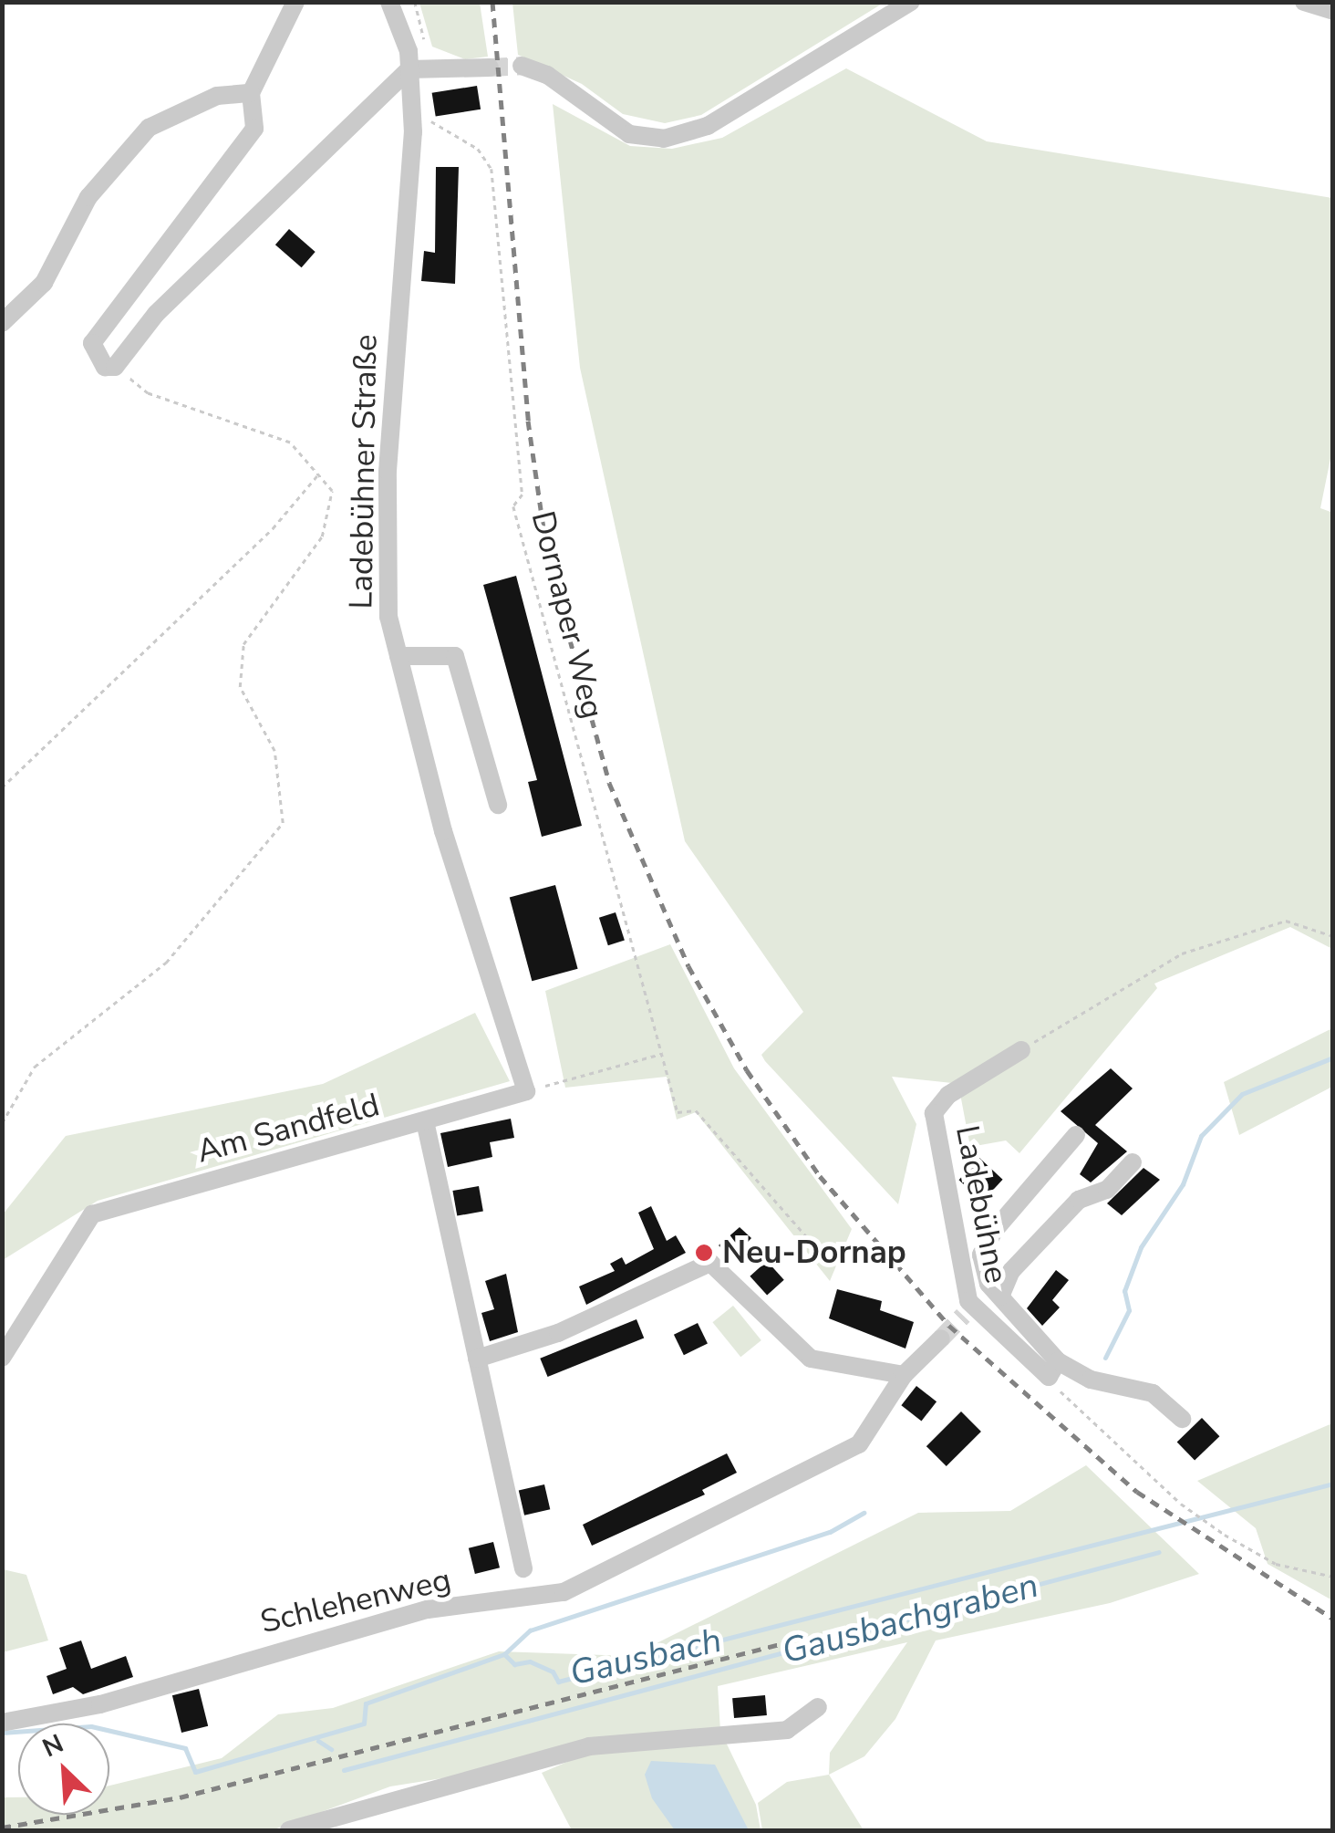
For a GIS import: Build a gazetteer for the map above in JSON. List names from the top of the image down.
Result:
{
  "streets": {
    "street": [
      "Ladebühner Straße",
      "Am Sandfeld",
      "Ladebühne",
      "Schlehenweg"
    ],
    "path": ["Dornaper Weg"]
  },
  "crossings": [
    ["Ladebühner Straße", "Dornaper Weg"],
    ["Ladebühner Straße", "Am Sandfeld"]
  ],
  "water": ["Gausbachgraben", "Gausbach"],
  "places": ["Neu-Dornap"],
  "north": "top left"
}
